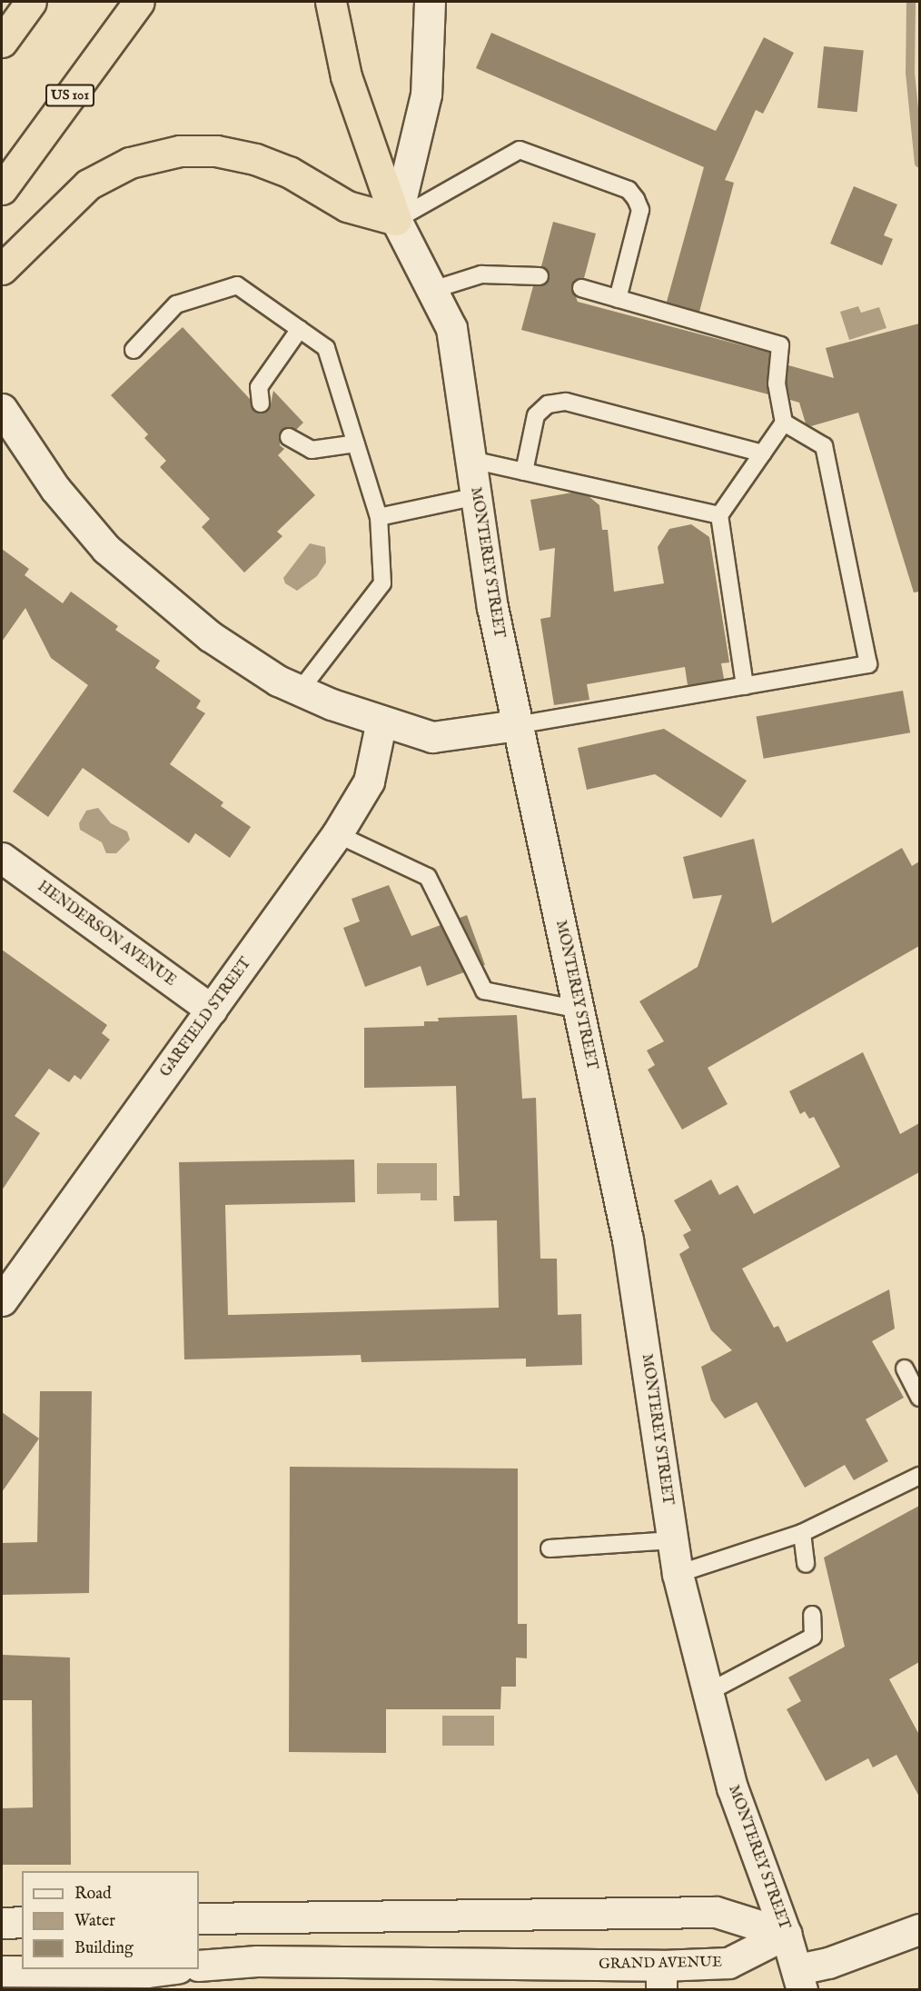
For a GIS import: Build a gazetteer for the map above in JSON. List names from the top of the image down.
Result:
{
  "streets": {
    "highway": ["US 101"],
    "street": [
      "MONTEREY STREET",
      "HENDERSON AVENUE",
      "GARFIELD STREET",
      "GRAND AVENUE"
    ]
  },
  "crossings": [
    ["MONTEREY STREET", "GRAND AVENUE"],
    ["HENDERSON AVENUE", "GARFIELD STREET"]
  ],
  "legend": ["Road", "Water", "Building"]
}
